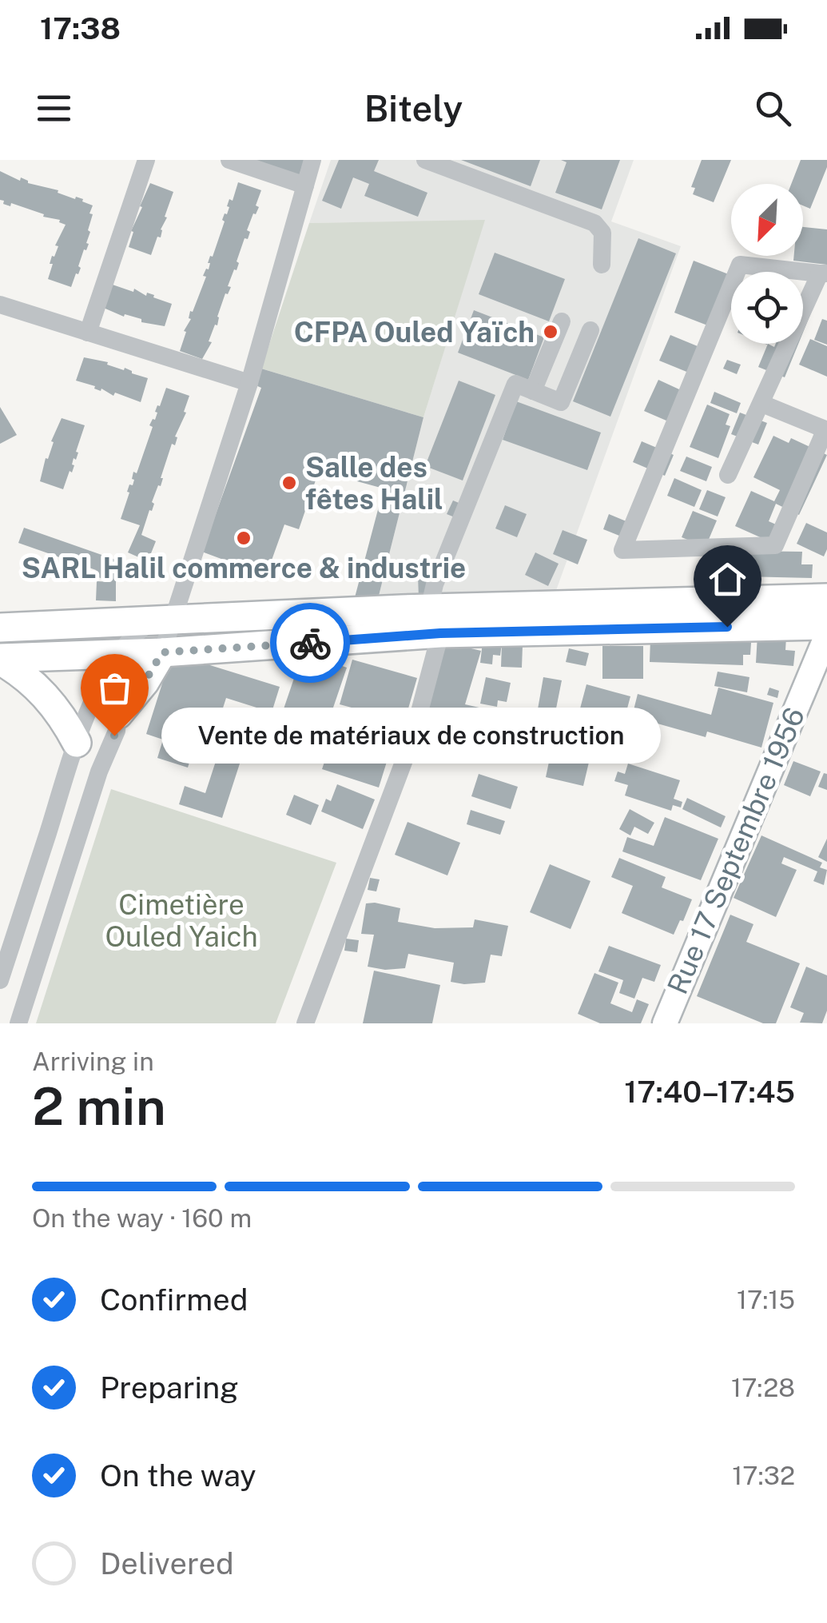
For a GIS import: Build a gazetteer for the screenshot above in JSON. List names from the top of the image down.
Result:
{
  "streets": {
    "main road": ["Rue 17 Septembre 1956"]
  },
  "parks": ["Cimetière Ouled Yaich"],
  "places": [
    "CFPA Ouled Yaïch",
    "Salle des fêtes Halil",
    "SARL Halil commerce & industrie",
    "Vente de matériaux de construction"
  ],
  "north": "bottom left",
  "page": {
    "status": "17:38",
    "header": "Bitely",
    "bubble": "Vente de matériaux de construction",
    "heading": ["2 min", "Arriving in", "17:40–17:45"],
    "bar": "On the way · 160 m",
    "list": [
      ["Confirmed", "17:15"],
      ["Preparing", "17:28"],
      ["On the way", "17:32"],
      "Delivered"
    ]
  }
}
